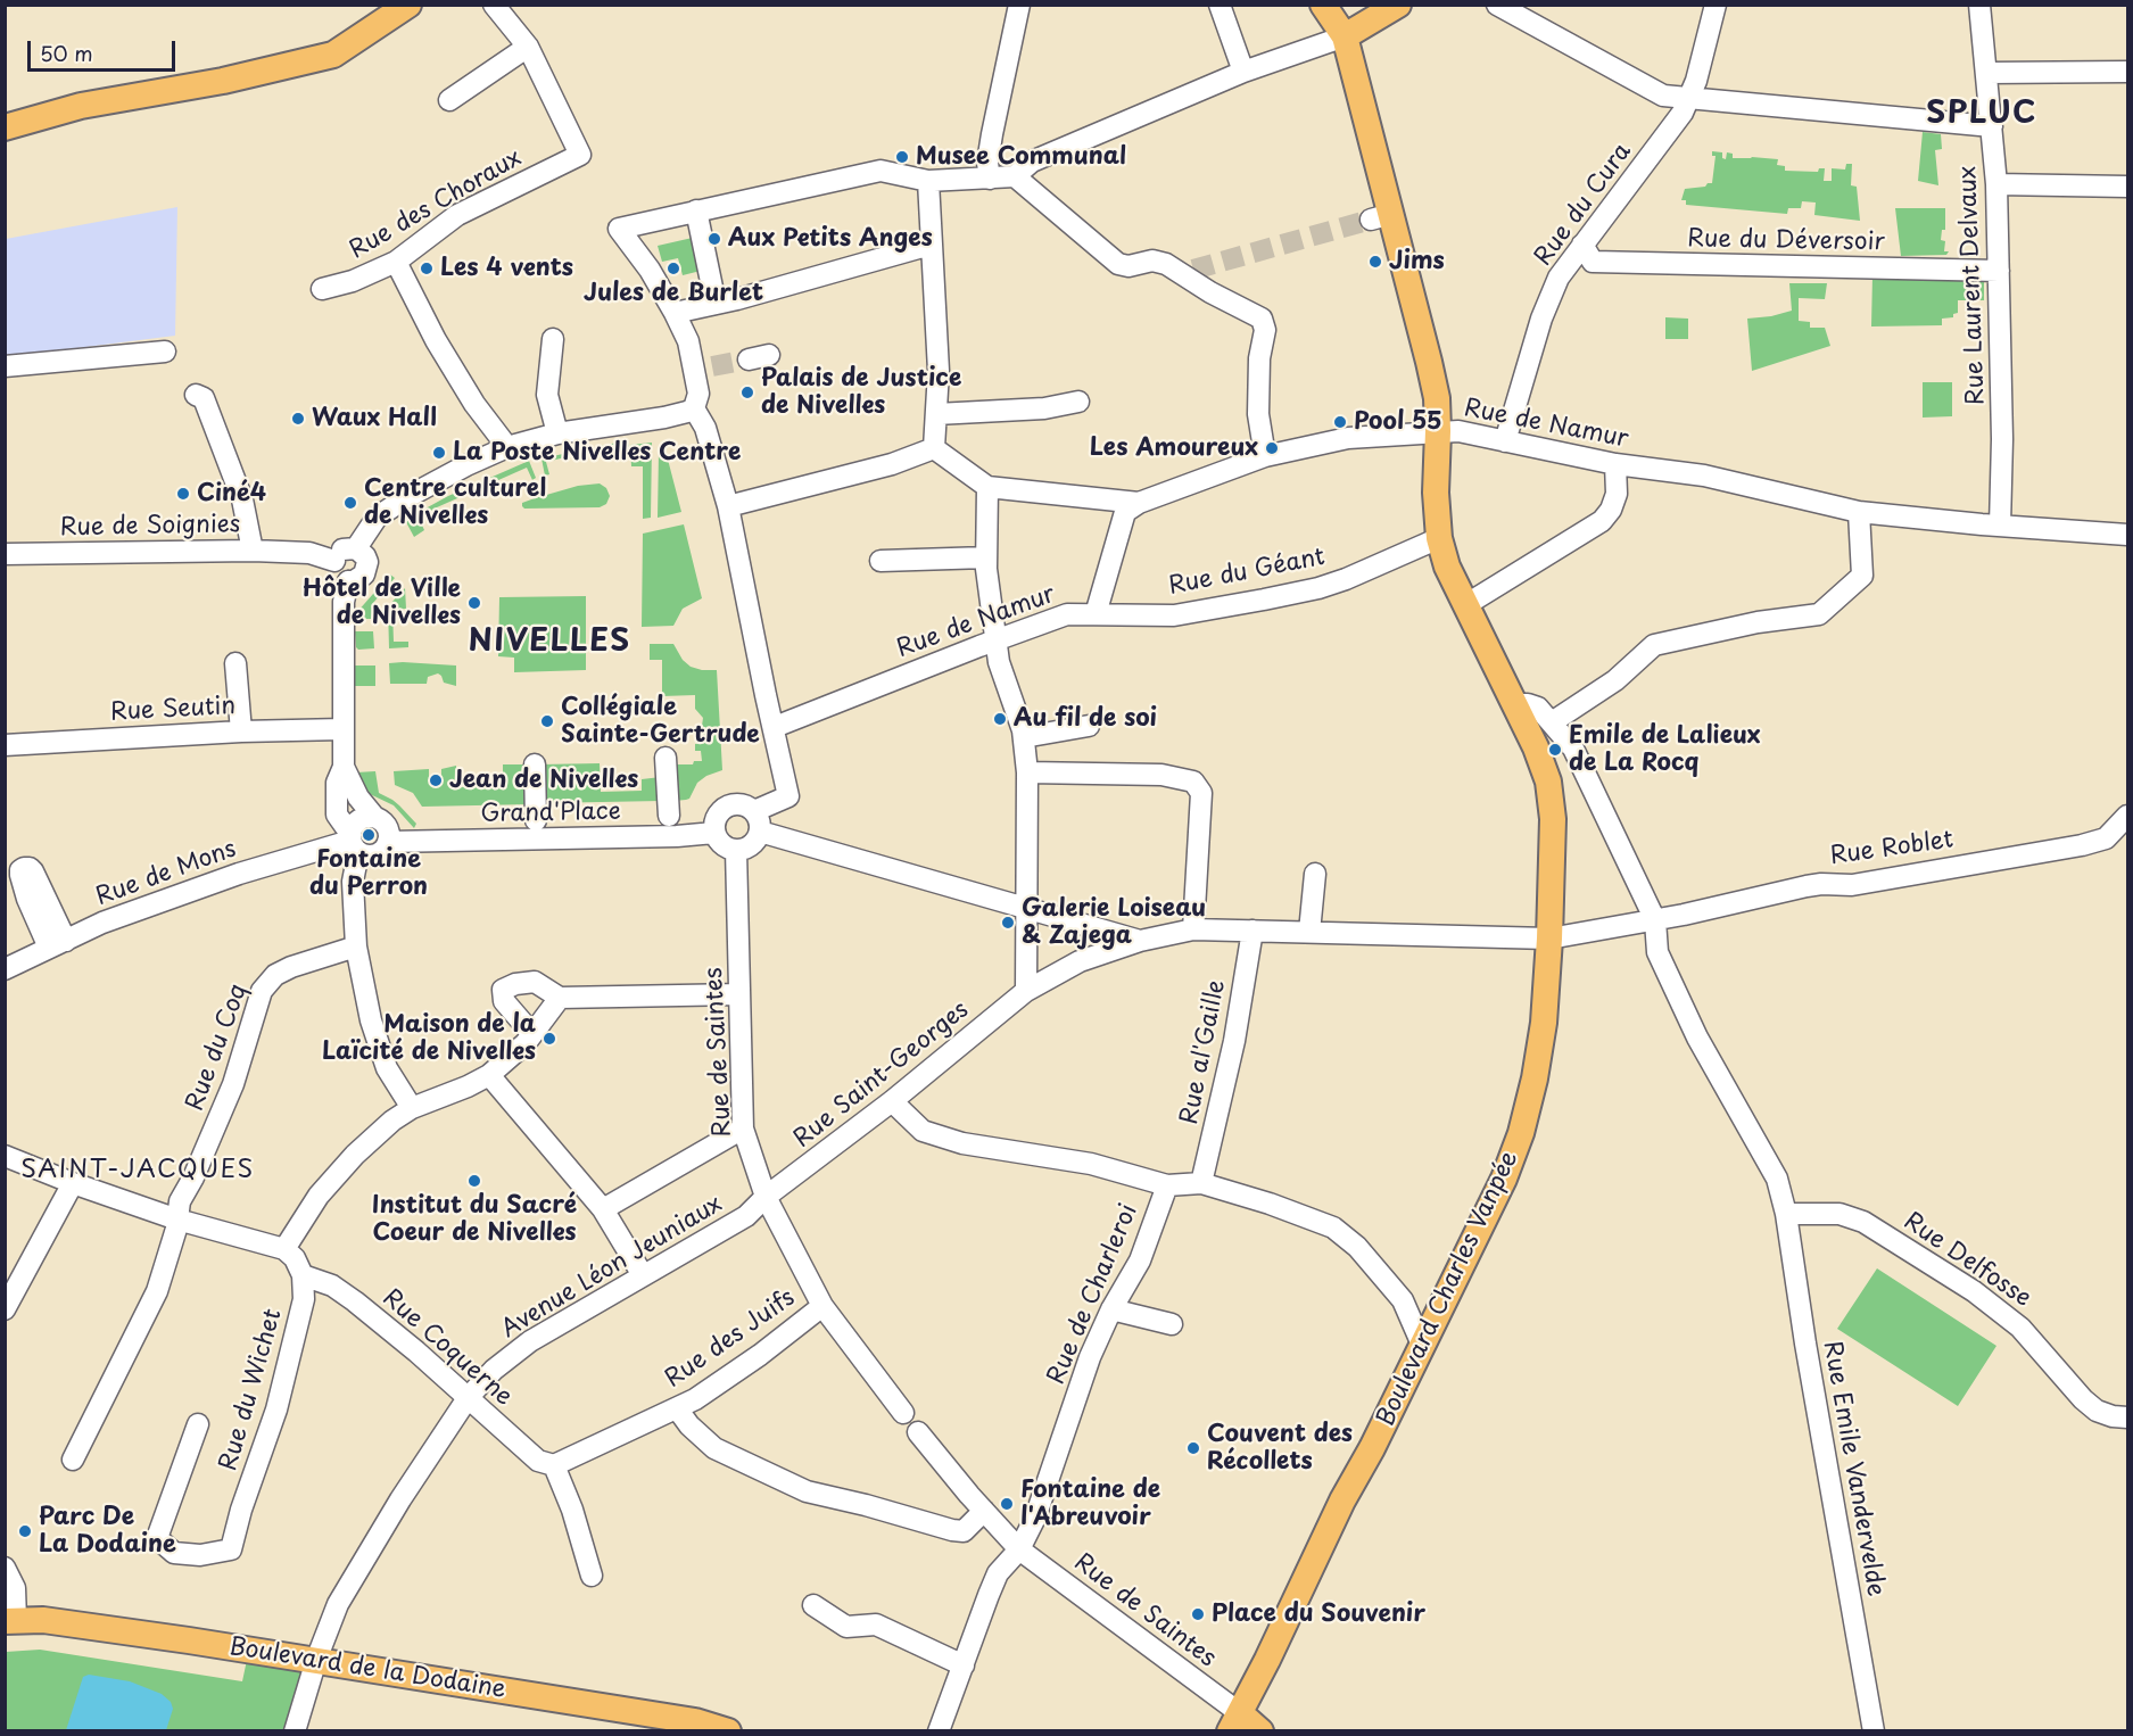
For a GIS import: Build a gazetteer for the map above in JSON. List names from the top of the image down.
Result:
{
  "streets": {
    "main road": ["Boulevard Charles Vanpée", "Boulevard de la Dodaine"],
    "street": [
      "Rue des Choraux",
      "Rue du Cura",
      "Rue du Déversoir",
      "Rue Laurent Delvaux",
      "Rue de Namur",
      "Rue de Soignies",
      "Rue du Géant",
      "Rue Seutin",
      "Grand'Place",
      "Rue Roblet",
      "Rue de Mons",
      "Rue du Coq",
      "Rue de Saintes",
      "Rue al'Gaille",
      "Rue Saint-Georges",
      "Rue Delfosse",
      "Avenue Léon Jeuniaux",
      "Rue de Charleroi",
      "Rue des Juifs",
      "Rue Coquerne",
      "Rue du Wichet",
      "Rue Emile Vandervelde"
    ]
  },
  "crossings": [
    ["Rue du Cura", "Rue du Déversoir"],
    ["Rue du Cura", "Rue de Namur"],
    ["Rue du Déversoir", "Rue Laurent Delvaux"],
    ["Rue Laurent Delvaux", "Rue de Namur"],
    ["Rue de Namur", "Rue du Géant"],
    ["Rue de Namur", "Boulevard Charles Vanpée"],
    ["Rue du Géant", "Boulevard Charles Vanpée"],
    ["Grand'Place", "Rue de Mons"],
    ["Grand'Place", "Rue de Saintes"],
    ["Grand'Place", "Rue Saint-Georges"],
    ["Rue Roblet", "Rue Saint-Georges"],
    ["Rue Roblet", "Boulevard Charles Vanpée"],
    ["Rue Roblet", "Rue Emile Vandervelde"],
    ["Rue de Saintes", "Rue Saint-Georges"],
    ["Rue de Saintes", "Avenue Léon Jeuniaux"],
    ["Rue de Saintes", "Boulevard Charles Vanpée"],
    ["Rue de Saintes", "Rue de Charleroi"],
    ["Rue de Saintes", "Rue des Juifs"],
    ["Rue al'Gaille", "Rue Saint-Georges"],
    ["Rue Saint-Georges", "Avenue Léon Jeuniaux"],
    ["Rue Saint-Georges", "Boulevard Charles Vanpée"],
    ["Rue Saint-Georges", "Rue de Charleroi"],
    ["Rue Delfosse", "Rue Emile Vandervelde"],
    ["Avenue Léon Jeuniaux", "Rue Coquerne"],
    ["Avenue Léon Jeuniaux", "Boulevard de la Dodaine"],
    ["Rue des Juifs", "Rue Coquerne"],
    ["Rue Coquerne", "Rue du Wichet"]
  ],
  "districts": ["SPLUC", "NIVELLES", "SAINT-JACQUES"],
  "places": [
    "Musee Communal",
    "Aux Petits Anges",
    "Jims",
    "Les 4 vents",
    "Jules de Burlet",
    "Palais de Justice de Nivelles",
    "Waux Hall",
    "Pool 55",
    "Les Amoureux",
    "La Poste Nivelles Centre",
    "Ciné4",
    "Centre culturel de Nivelles",
    "Hôtel de Ville de Nivelles",
    "Au fil de soi",
    "Collégiale Sainte-Gertrude",
    "Emile de Lalieux de La Rocq",
    "Jean de Nivelles",
    "Fontaine du Perron",
    "Galerie Loiseau & Zajega",
    "Maison de la Laïcité de Nivelles",
    "Institut du Sacré Coeur de Nivelles",
    "Couvent des Récollets",
    "Fontaine de l'Abreuvoir",
    "Parc De La Dodaine",
    "Place du Souvenir"
  ],
  "scale_bar": "50 m"
}
